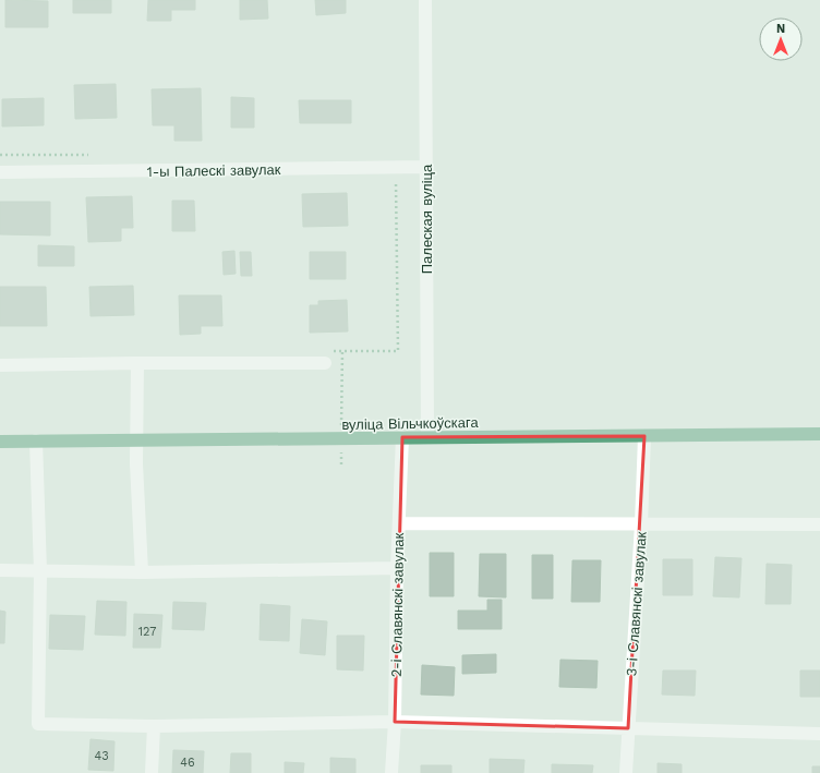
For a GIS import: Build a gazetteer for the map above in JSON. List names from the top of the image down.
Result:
{
  "streets": {
    "main road": ["вуліца Вільчкоўскага"],
    "street": [
      "1-ы Палескі завулак",
      "Палеская вуліца",
      "3-і Славянскі завулак",
      "2-і Славянскі завулак"
    ]
  },
  "crossings": [
    ["1-ы Палескі завулак", "Палеская вуліца"],
    ["Палеская вуліца", "вуліца Вільчкоўскага"],
    ["вуліца Вільчкоўскага", "3-і Славянскі завулак"],
    ["вуліца Вільчкоўскага", "2-і Славянскі завулак"]
  ],
  "house_numbers": ["127", "43", "46"],
  "north": "top"
}
